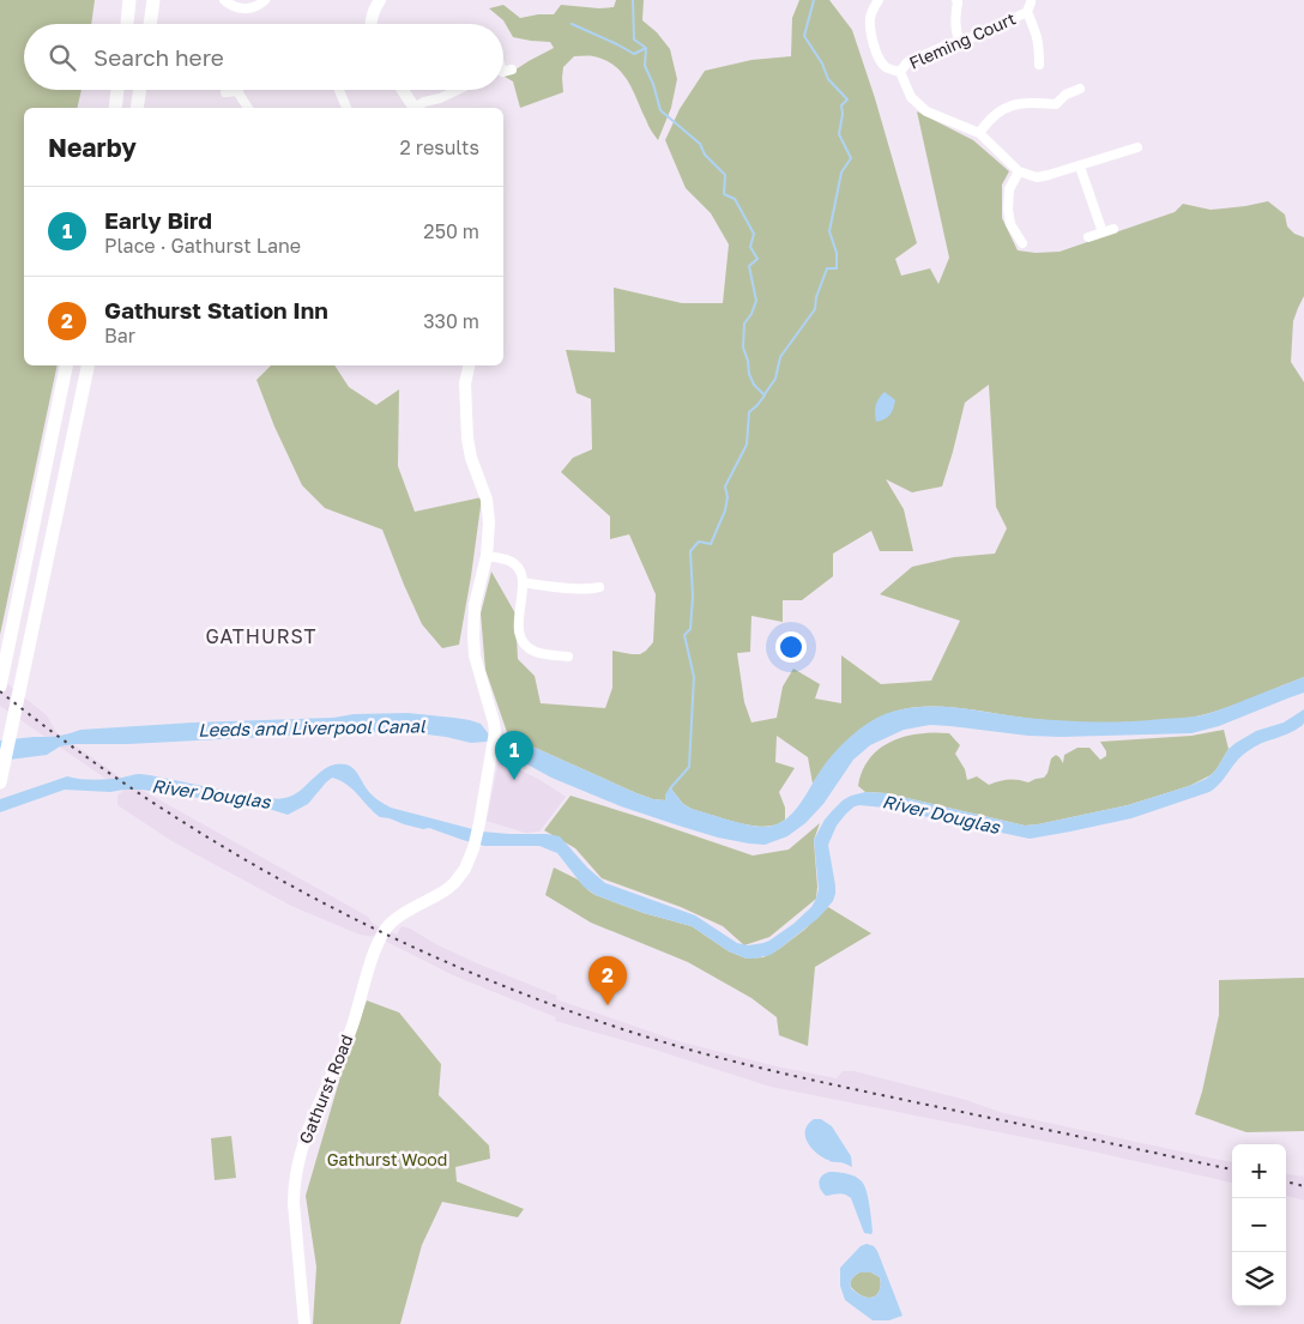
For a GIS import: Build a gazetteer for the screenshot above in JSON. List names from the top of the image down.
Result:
{
  "streets": {
    "main road": ["Gathurst Road"],
    "street": ["Fleming Court"]
  },
  "districts": ["GATHURST"],
  "water": ["Leeds and Liverpool Canal", "River Douglas"],
  "parks": ["Gathurst Wood"],
  "page": {
    "search": "Search here",
    "heading": ["Nearby", "2 results"],
    "list": [
      {
        "mark": "1",
        "name": "Early Bird",
        "note": "Place · Gathurst Lane",
        "value": "250 m"
      },
      {
        "mark": "2",
        "name": "Gathurst Station Inn",
        "note": "Bar",
        "value": "330 m"
      }
    ],
    "pins": ["1", "2"],
    "map_buttons": ["+", "−"]
  }
}
